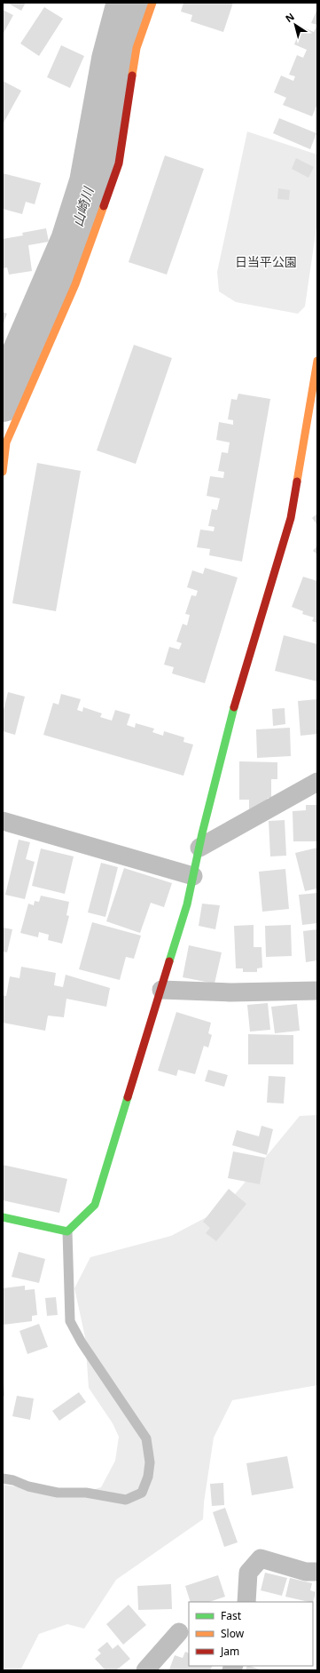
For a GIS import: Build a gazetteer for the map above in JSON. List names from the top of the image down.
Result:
{
  "water": ["山崎川"],
  "parks": ["日当平公園"],
  "legend": ["Fast", "Slow", "Jam"],
  "north": "top left"
}
